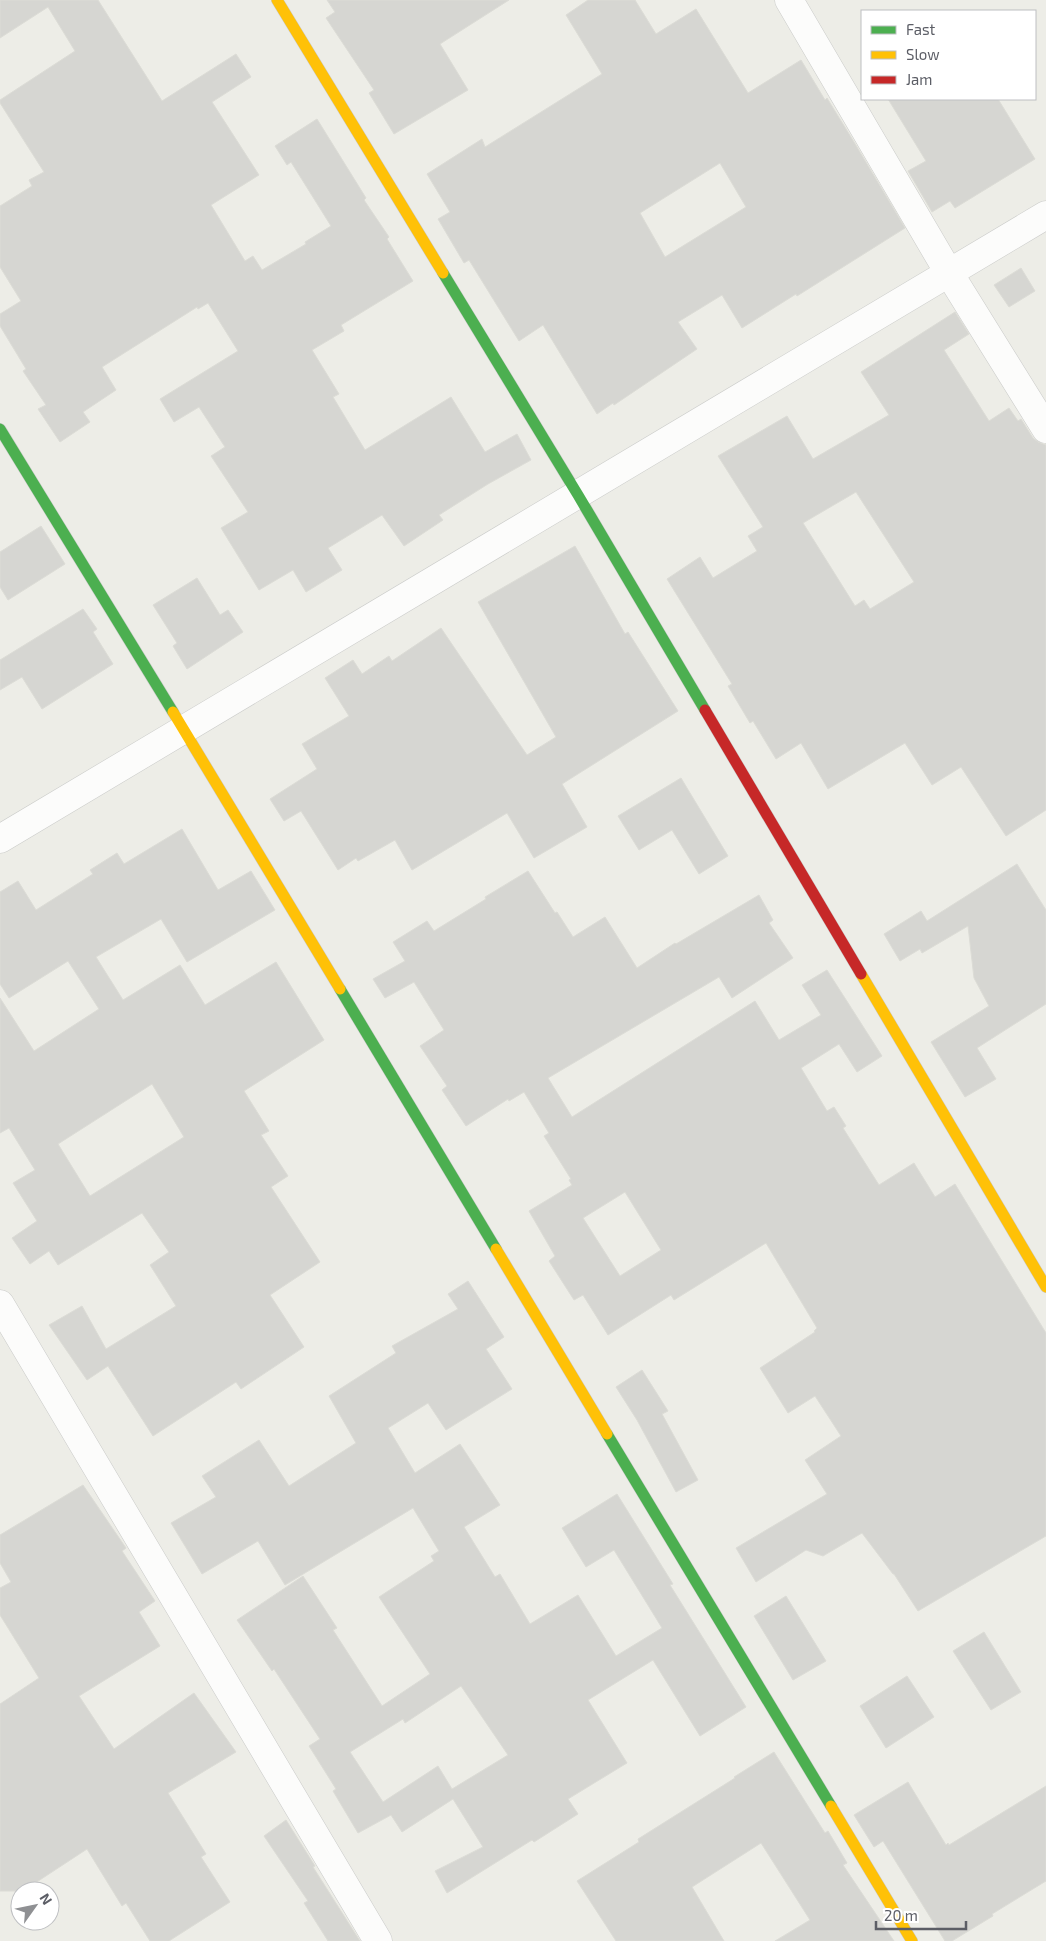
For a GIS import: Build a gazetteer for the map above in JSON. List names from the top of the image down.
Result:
{
  "legend": ["Fast", "Slow", "Jam"],
  "scale_bar": "20 m",
  "north": "top right"
}
